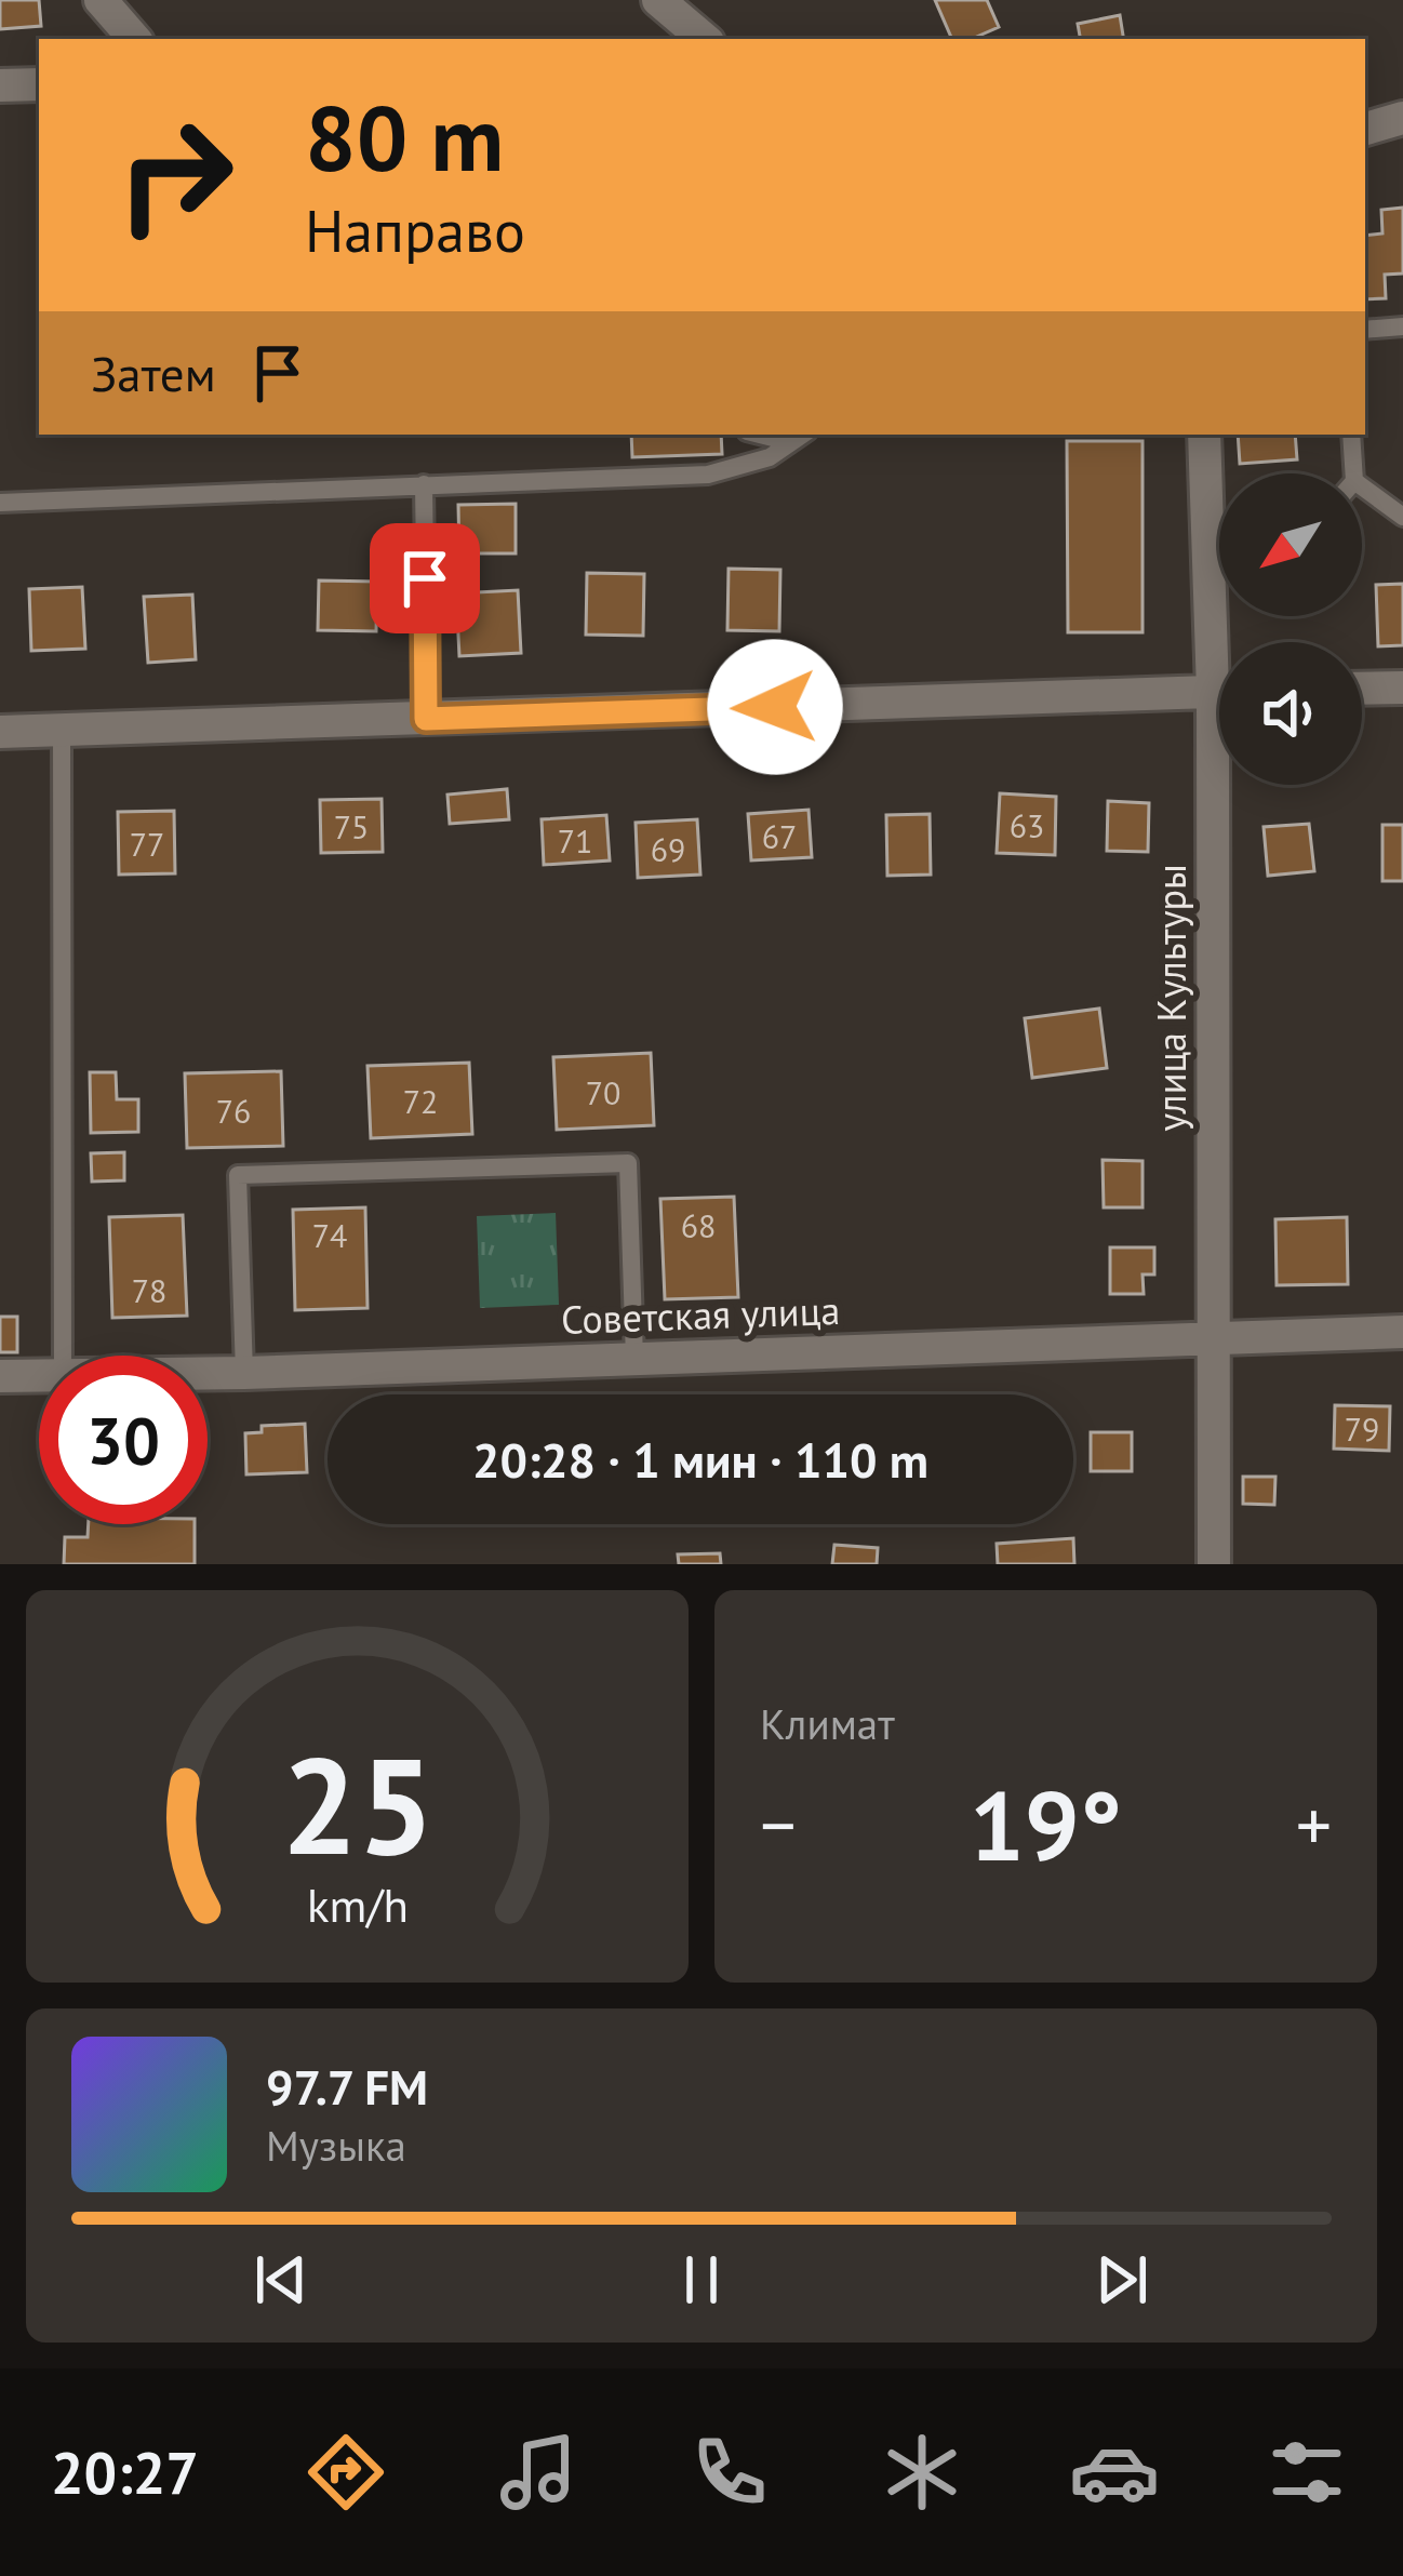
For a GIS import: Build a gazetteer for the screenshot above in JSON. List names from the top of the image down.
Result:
{
  "streets": {
    "street": ["улица Культуры", "Советская улица"]
  },
  "crossings": [
    ["улица Культуры", "Советская улица"]
  ],
  "house_numbers": [
    "63",
    "75",
    "67",
    "71",
    "77",
    "69",
    "70",
    "72",
    "76",
    "68",
    "74",
    "78",
    "79"
  ],
  "north": "bottom left",
  "page": {
    "turn": ["80 m", "Направо"],
    "then": "Затем",
    "limit": "30",
    "trip": "20:28 · 1 мин · 110 m",
    "tile": "Климат",
    "heat": ["−", "19°", "+"],
    "song": ["97.7 FM", "Музыка"],
    "tabs": "20:27",
    "gauge": ["25", "km/h"]
  }
}
